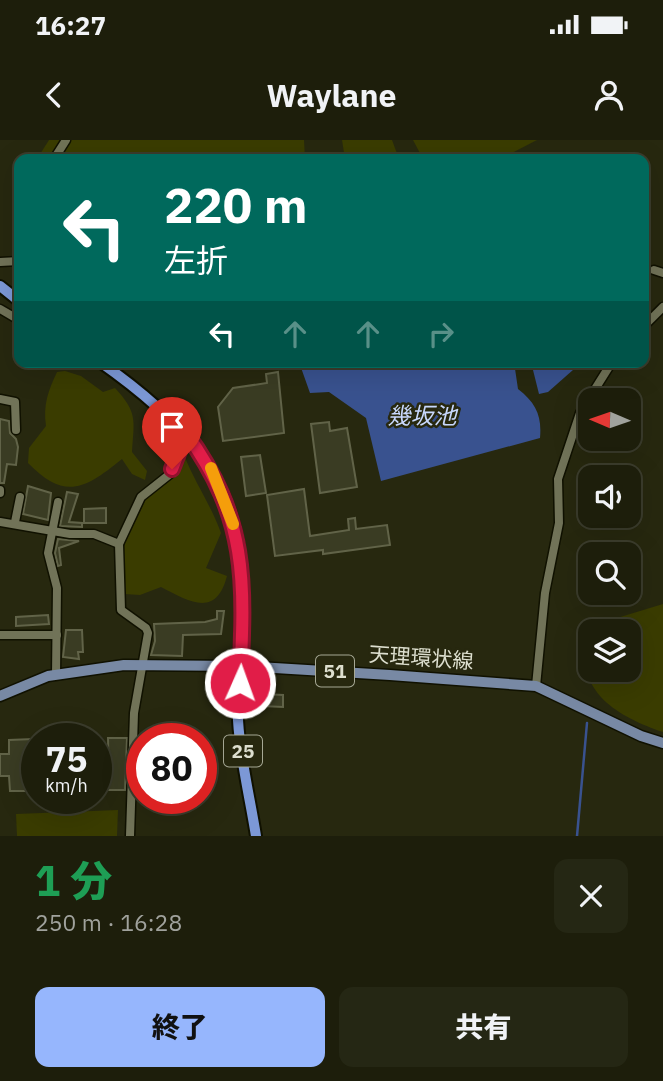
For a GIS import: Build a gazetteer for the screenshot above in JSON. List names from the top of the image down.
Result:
{
  "streets": {
    "highway": ["25"],
    "main road": ["天理環状線", "51"]
  },
  "crossings": [
    ["天理環状線", "25"]
  ],
  "water": ["幾坂池"],
  "north": "left",
  "page": {
    "status": "16:27",
    "header": "Waylane",
    "turn": ["220 m", "左折"],
    "speed": "75 km/h",
    "limit": "80",
    "heading": ["1 分", "250 m · 16:28"],
    "buttons": ["終了", "共有"]
  }
}
